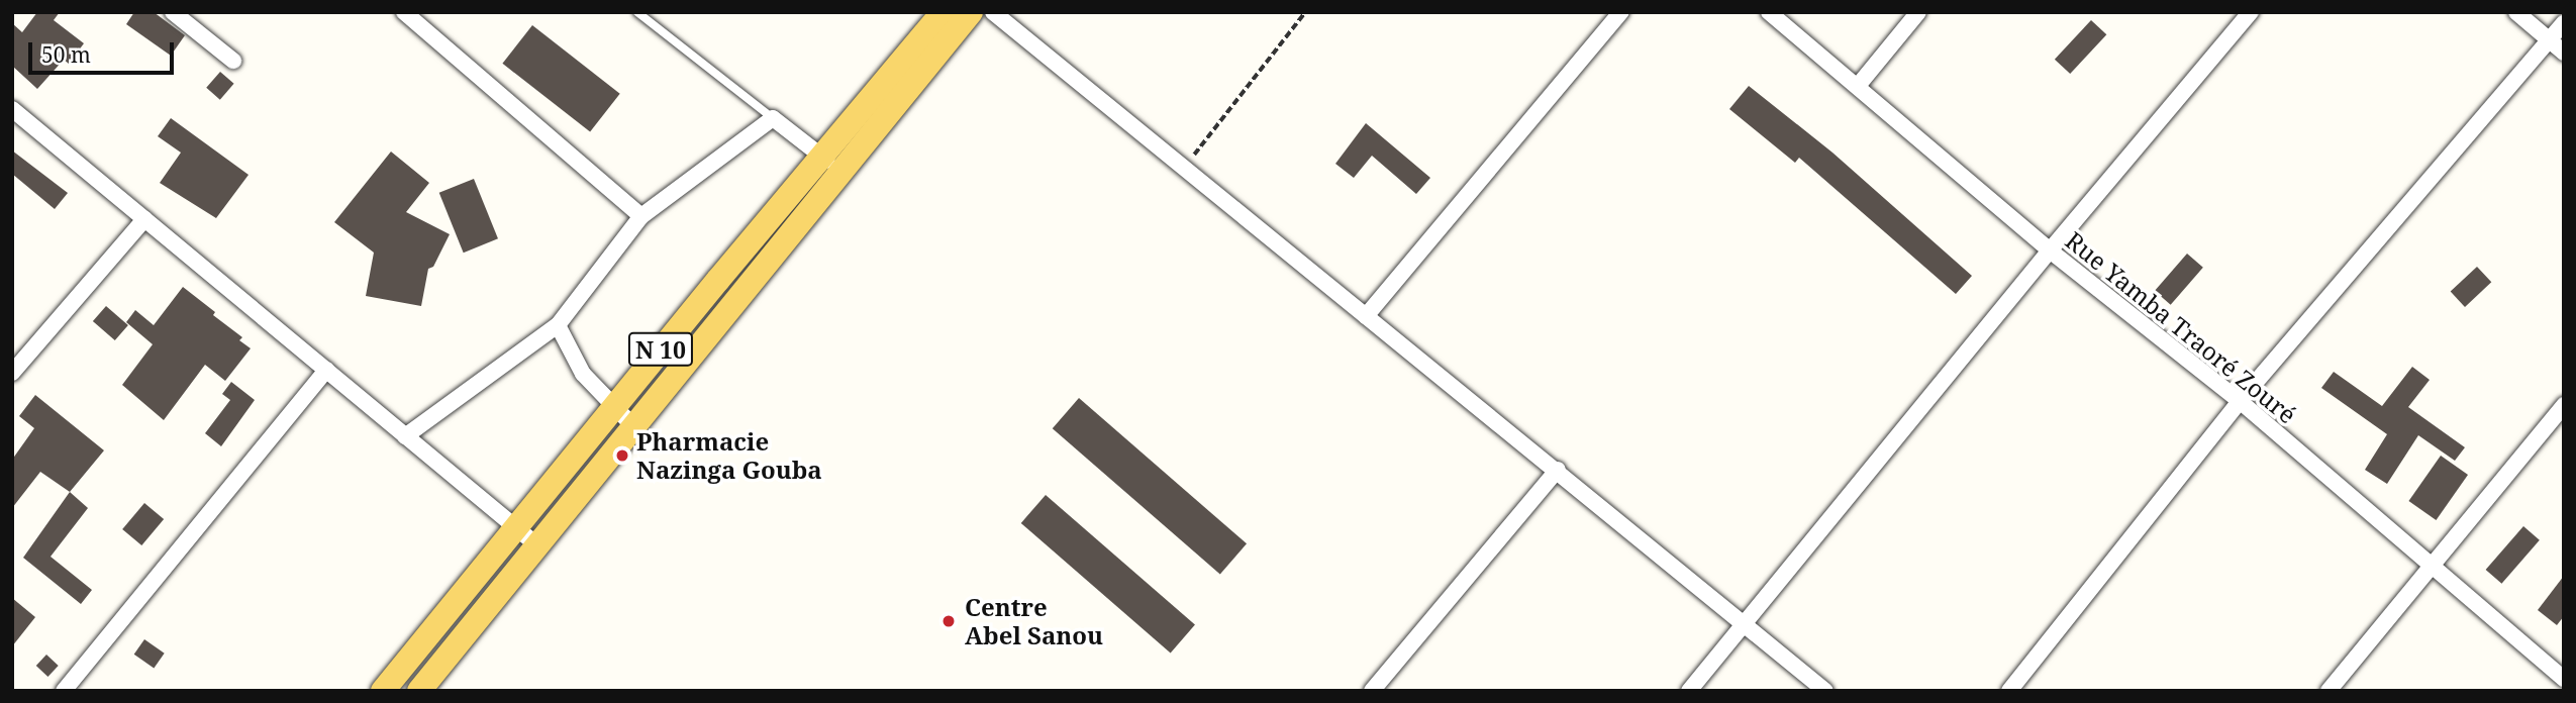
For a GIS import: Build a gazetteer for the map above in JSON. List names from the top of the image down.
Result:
{
  "streets": {
    "main road": ["N 10"],
    "street": ["Rue Yamba Traoré Zouré"]
  },
  "places": ["Pharmacie Nazinga Gouba", "Centre Abel Sanou"],
  "scale_bar": "50 m"
}
